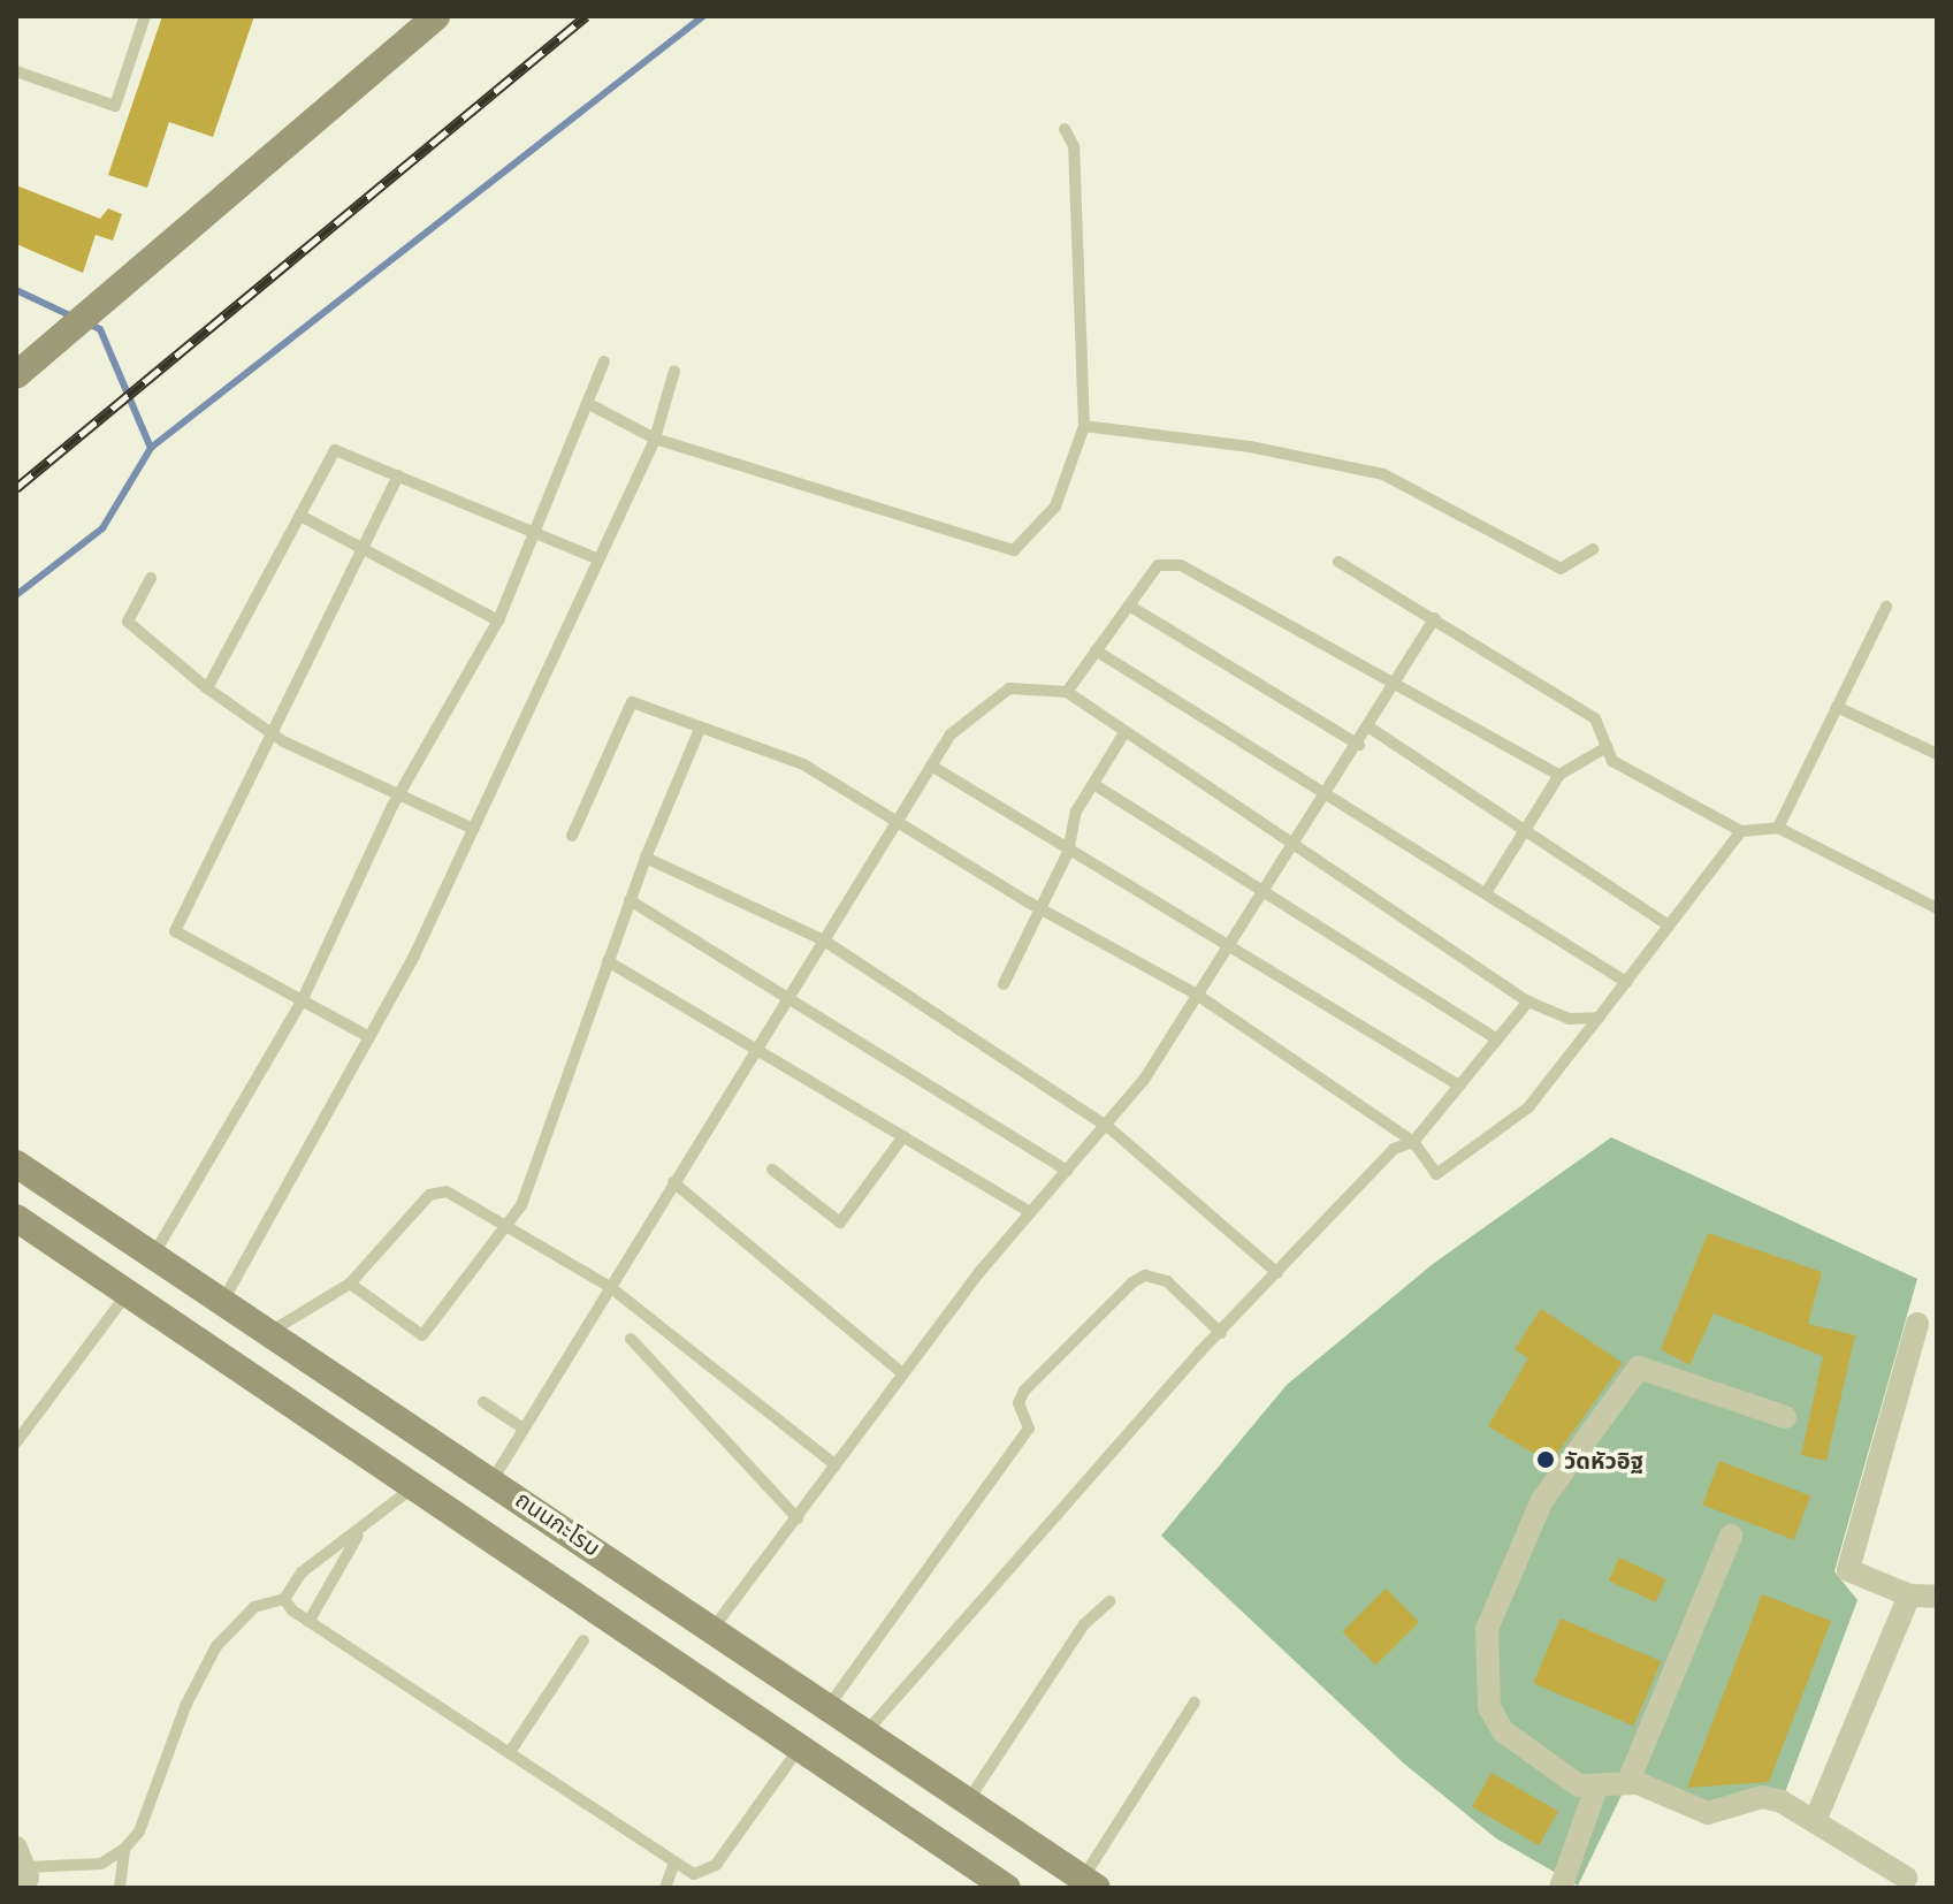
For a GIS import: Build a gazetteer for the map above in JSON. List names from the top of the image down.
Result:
{
  "streets": {
    "main road": ["ถนนกะโรม"]
  },
  "places": ["วัดหัวอิฐ"]
}
